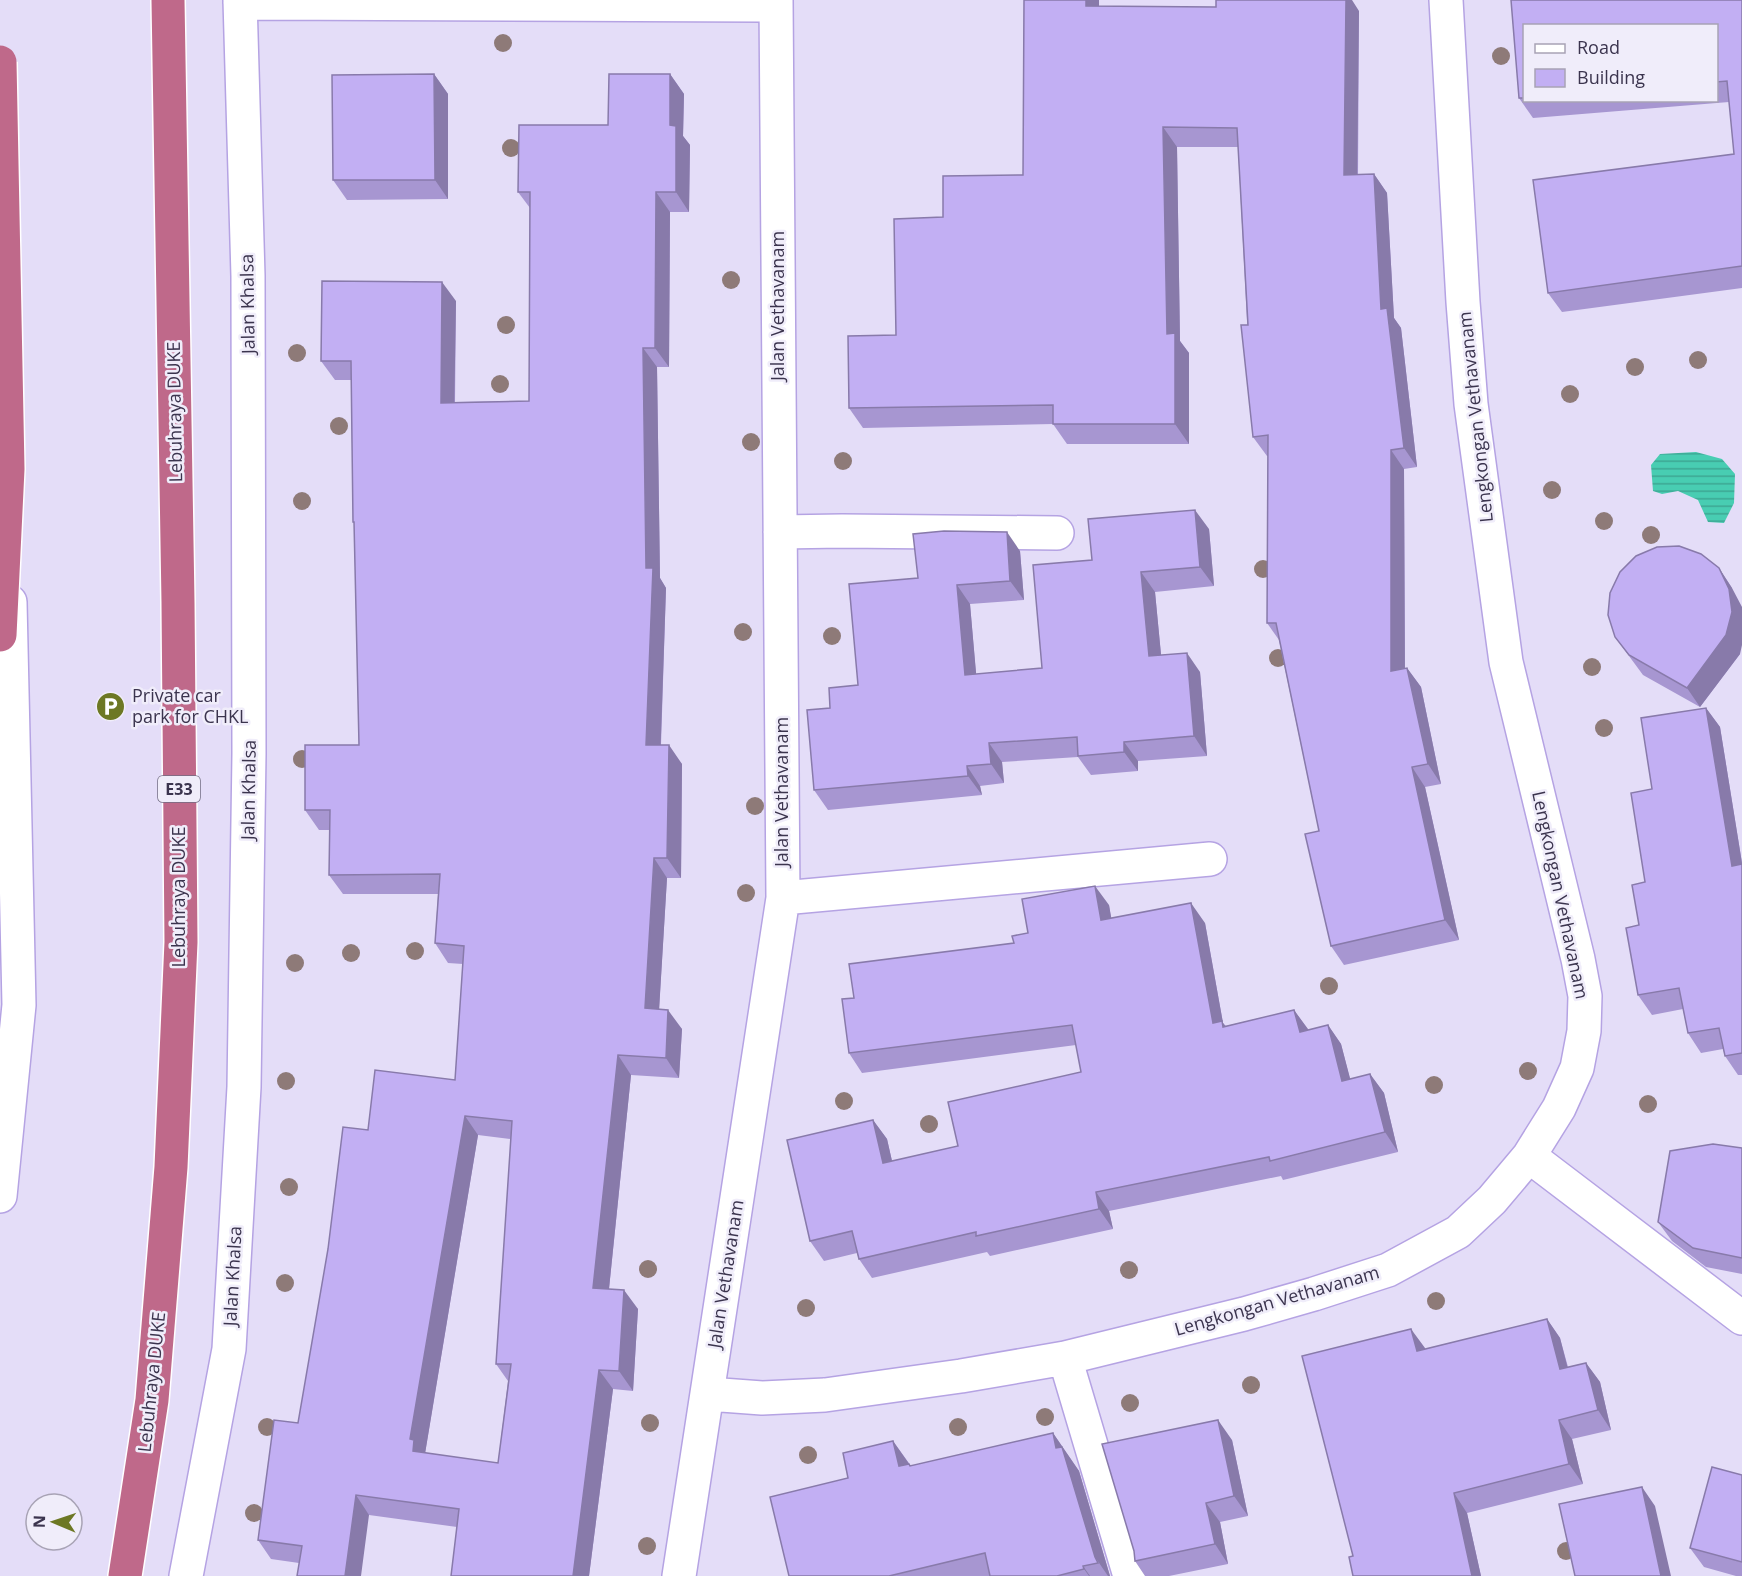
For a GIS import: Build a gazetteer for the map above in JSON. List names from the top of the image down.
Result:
{
  "streets": {
    "highway": ["Lebuhraya DUKE", "E33"],
    "street": ["Jalan Khalsa", "Jalan Vethavanam", "Lengkongan Vethavanam"]
  },
  "crossings": [
    ["Jalan Vethavanam", "Lengkongan Vethavanam"]
  ],
  "places": {
    "parking": ["Private car park for CHKL"]
  },
  "legend": ["Road", "Building"],
  "north": "left"
}
